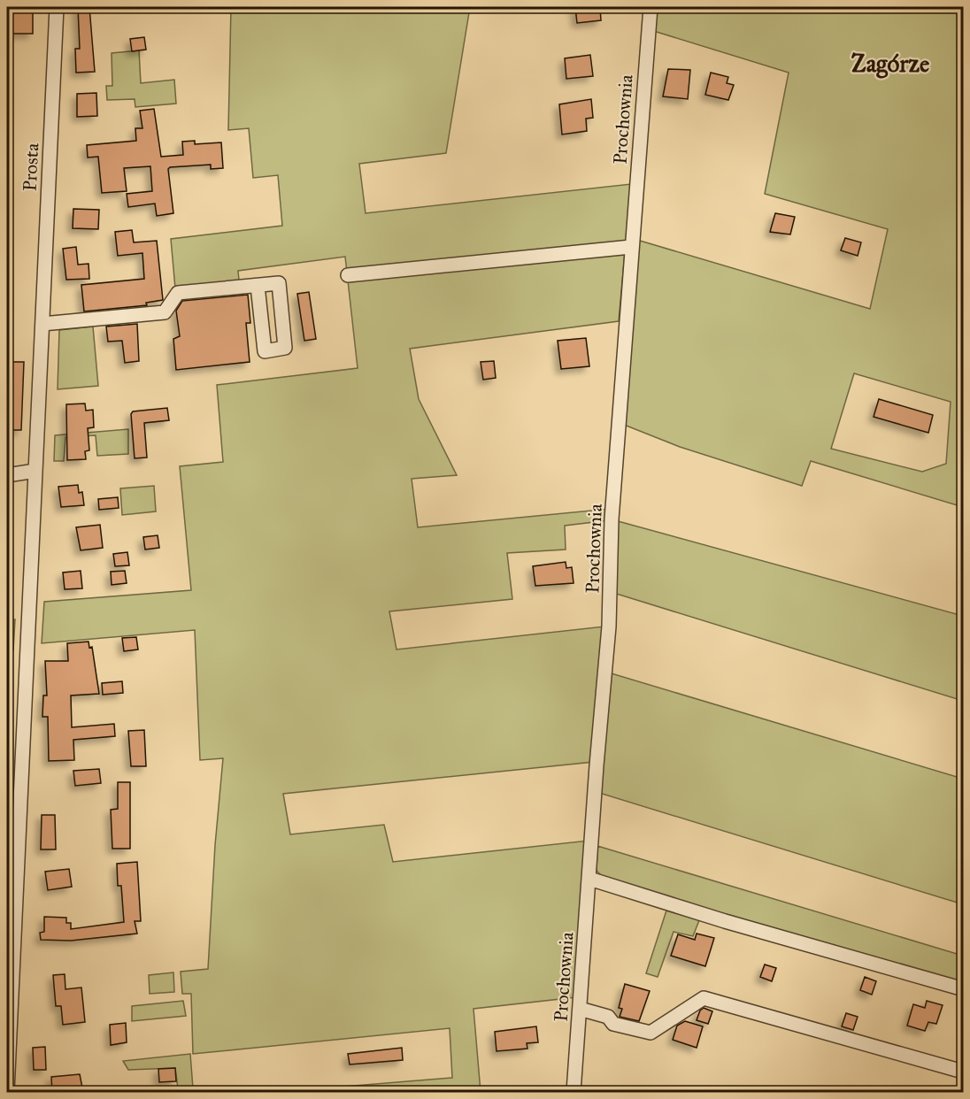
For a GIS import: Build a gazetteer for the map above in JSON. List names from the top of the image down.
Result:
{
  "streets": {
    "street": ["Prochownia", "Prosta"]
  },
  "districts": ["Zagórze"]
}
